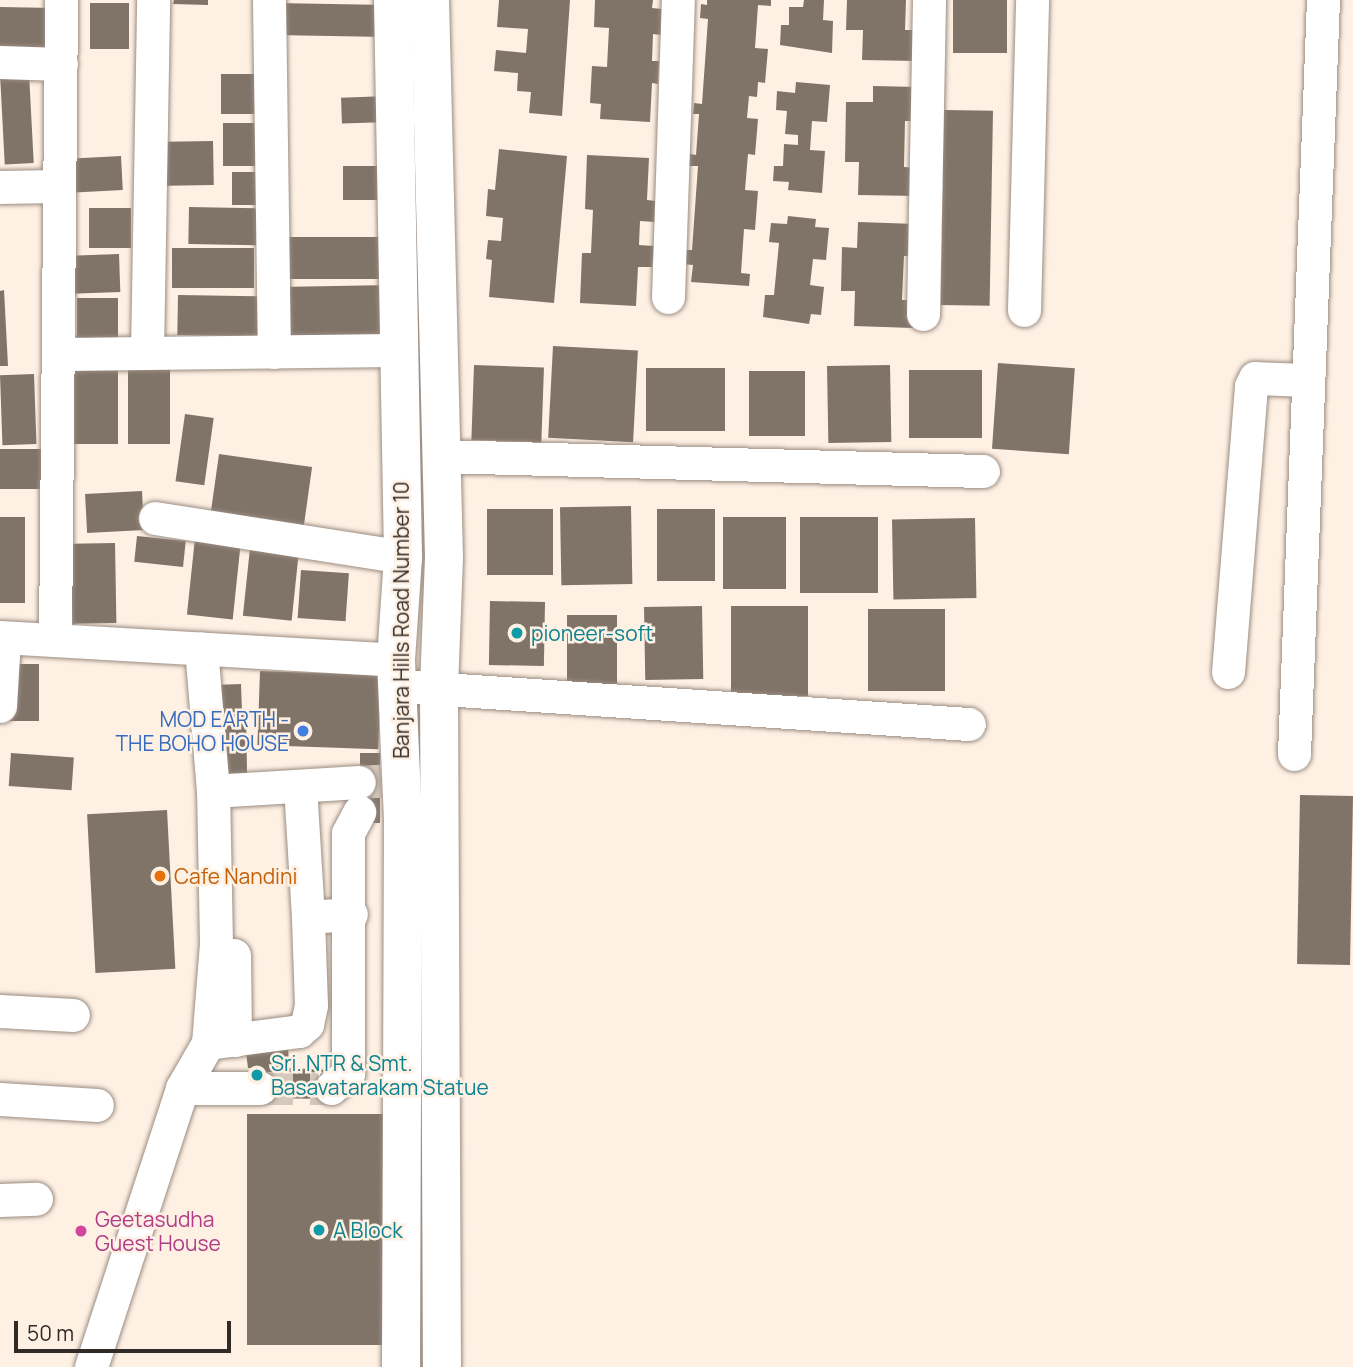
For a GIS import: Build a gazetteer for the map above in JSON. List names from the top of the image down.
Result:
{
  "streets": {
    "main road": ["Banjara Hills Road Number 10"]
  },
  "places": [
    "pioneer-soft",
    "MOD EARTH - THE BOHO HOUSE",
    "Cafe Nandini",
    "Sri. NTR & Smt. Basavatarakam Statue",
    "A Block",
    "Geetasudha Guest House"
  ],
  "scale_bar": "50 m"
}
